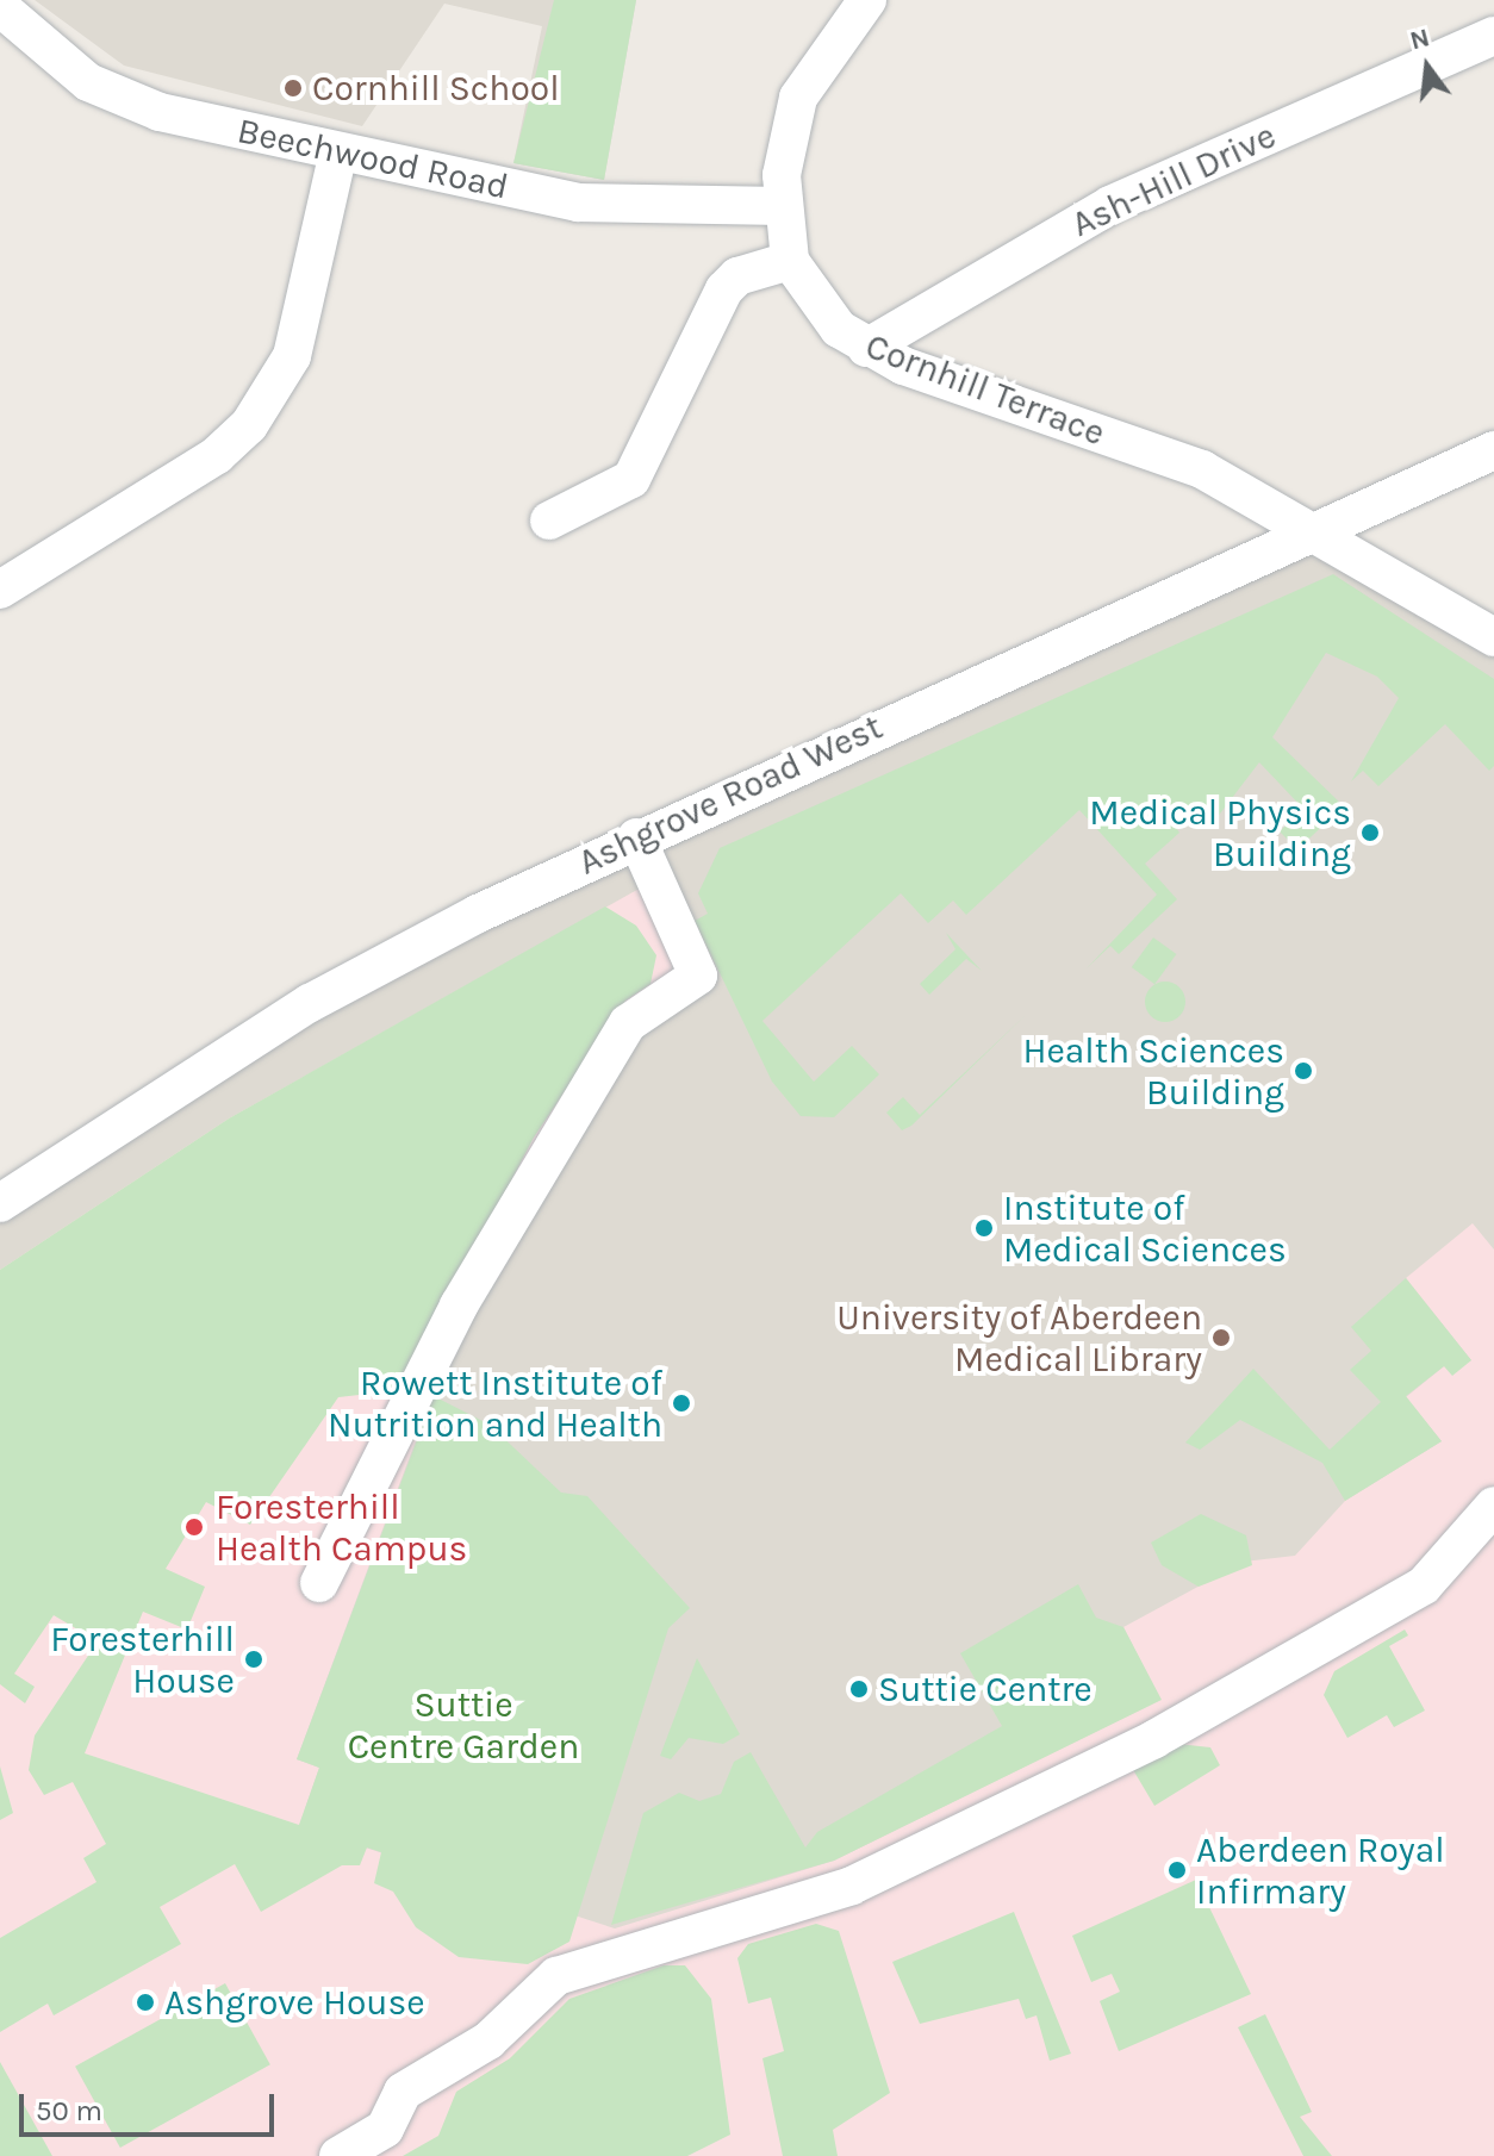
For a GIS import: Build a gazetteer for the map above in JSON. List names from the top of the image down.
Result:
{
  "streets": {
    "street": [
      "Beechwood Road",
      "Ash-Hill Drive",
      "Cornhill Terrace",
      "Ashgrove Road West"
    ]
  },
  "crossings": [
    ["Beechwood Road", "Cornhill Terrace"],
    ["Ash-Hill Drive", "Cornhill Terrace"],
    ["Cornhill Terrace", "Ashgrove Road West"]
  ],
  "parks": ["Suttie Centre Garden"],
  "places": [
    "Cornhill School",
    "Medical Physics Building",
    "Health Sciences Building",
    "Institute of Medical Sciences",
    "University of Aberdeen Medical Library",
    "Rowett Institute of Nutrition and Health",
    "Foresterhill Health Campus",
    "Foresterhill House",
    "Suttie Centre",
    "Aberdeen Royal Infirmary",
    "Ashgrove House"
  ],
  "scale_bar": "50 m",
  "north": "top"
}
